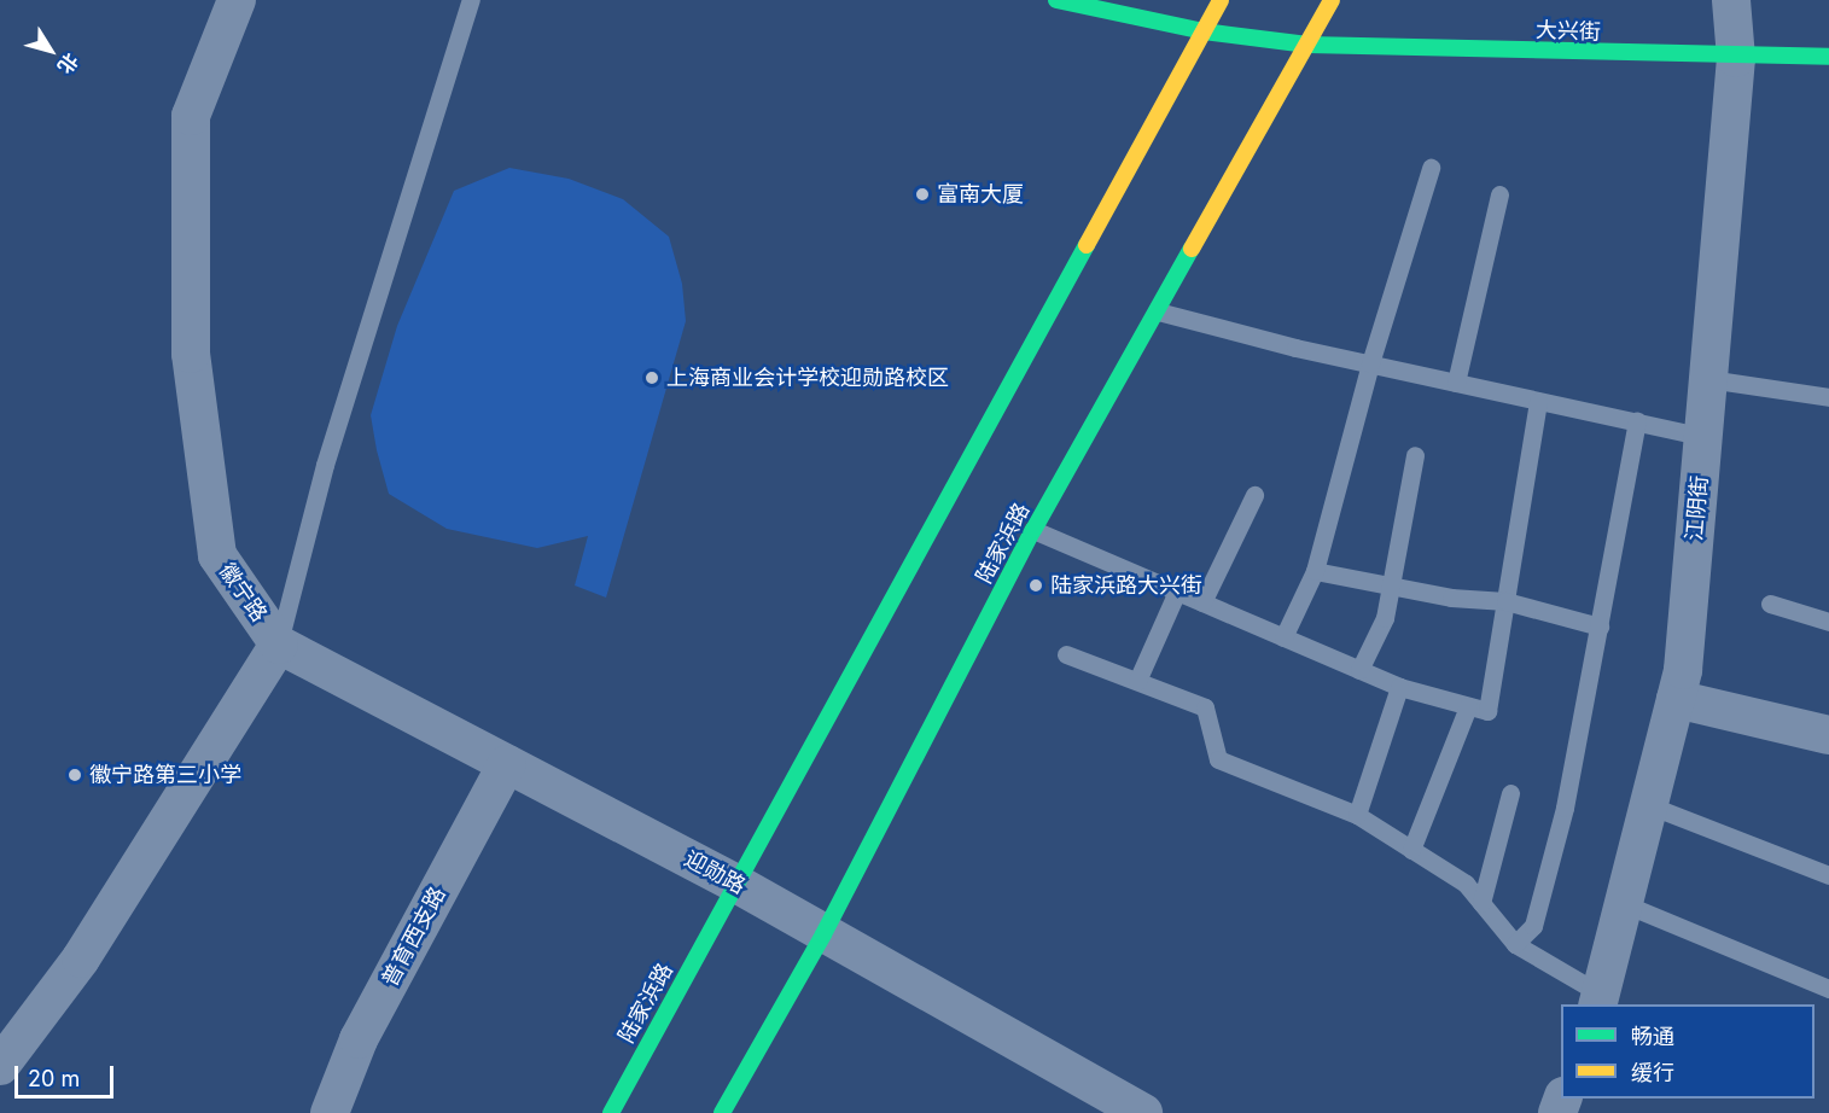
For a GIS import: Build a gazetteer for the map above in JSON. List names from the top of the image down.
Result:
{
  "streets": {
    "main road": ["大兴街", "陆家浜路"],
    "street": [
      "江阴街",
      "徽宁路",
      "迎勋路",
      "普育西支路"
    ]
  },
  "crossings": [
    ["大兴街", "江阴街"],
    ["大兴街", "陆家浜路"],
    ["陆家浜路", "迎勋路"],
    ["徽宁路", "迎勋路"],
    ["迎勋路", "普育西支路"]
  ],
  "places": [
    "富南大厦",
    "上海商业会计学校迎勋路校区",
    "陆家浜路大兴街",
    "徽宁路第三小学"
  ],
  "legend": ["畅通", "缓行"],
  "scale_bar": "20 m",
  "north": "bottom right"
}
